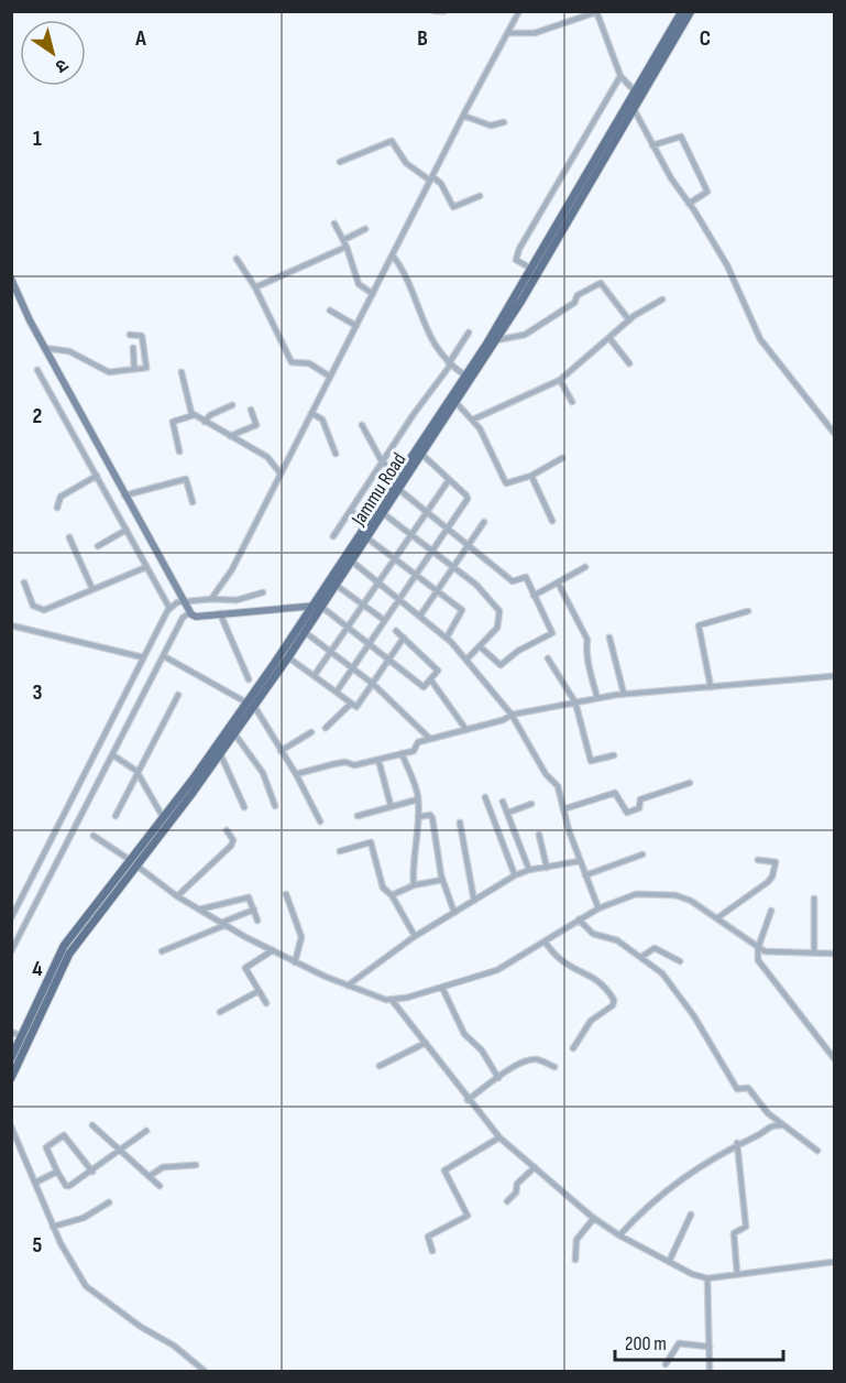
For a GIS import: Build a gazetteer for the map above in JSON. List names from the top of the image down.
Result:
{
  "streets": {
    "main road": ["Jammu Road"]
  },
  "scale_bar": "200 m",
  "north": "bottom right",
  "grid": {
    "columns": ["A", "B", "C"],
    "rows": [
      "1",
      "2",
      "3",
      "4",
      "5"
    ]
  }
}
